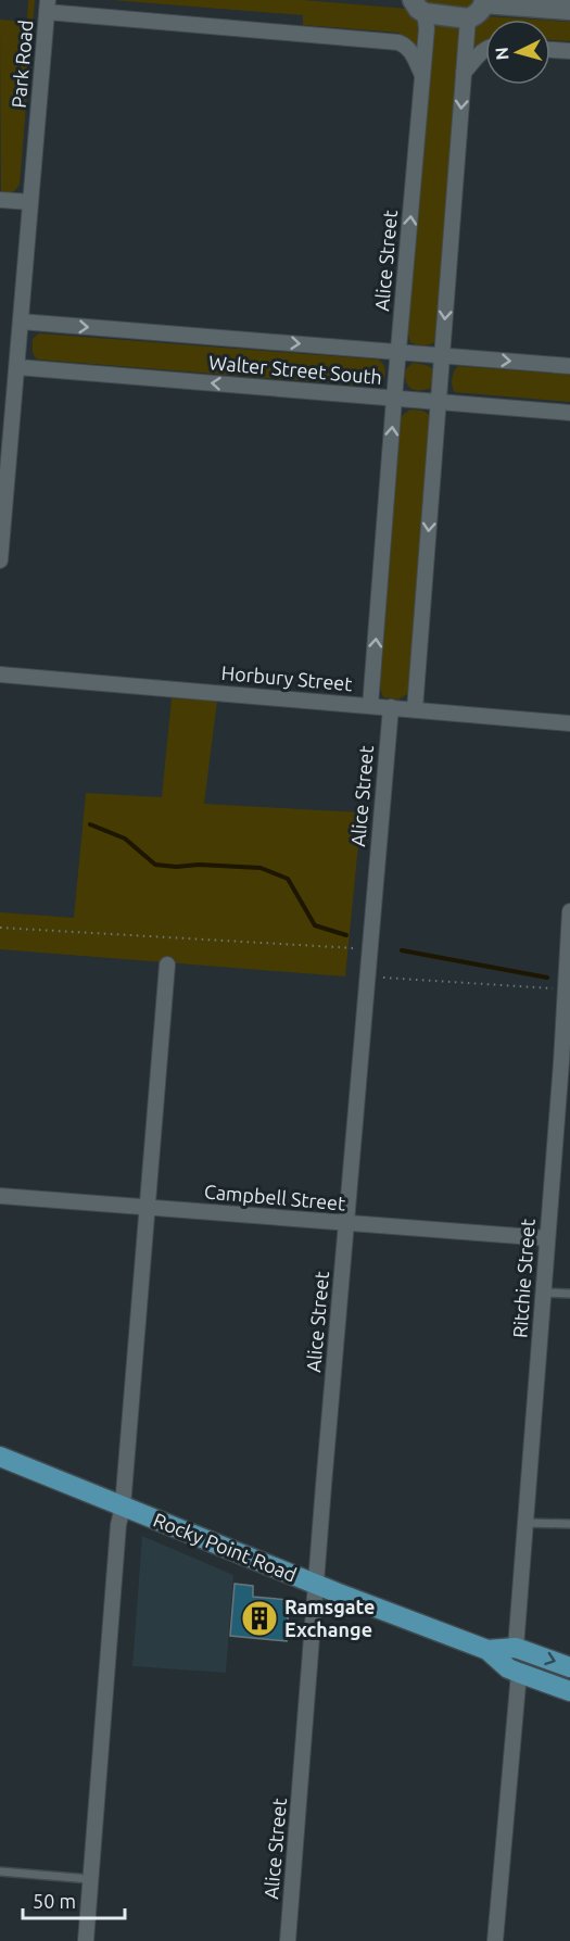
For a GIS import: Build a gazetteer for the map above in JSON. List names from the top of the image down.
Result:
{
  "streets": {
    "main road": ["Rocky Point Road"],
    "street": [
      "Park Road",
      "Alice Street",
      "Walter Street South",
      "Horbury Street",
      "Campbell Street",
      "Ritchie Street"
    ]
  },
  "crossings": [
    ["Park Road", "Walter Street South"],
    ["Alice Street", "Walter Street South"],
    ["Alice Street", "Horbury Street"],
    ["Alice Street", "Campbell Street"],
    ["Alice Street", "Rocky Point Road"],
    ["Campbell Street", "Ritchie Street"],
    ["Ritchie Street", "Rocky Point Road"]
  ],
  "places": {
    "building": ["Ramsgate Exchange"]
  },
  "scale_bar": "50 m",
  "north": "left"
}
